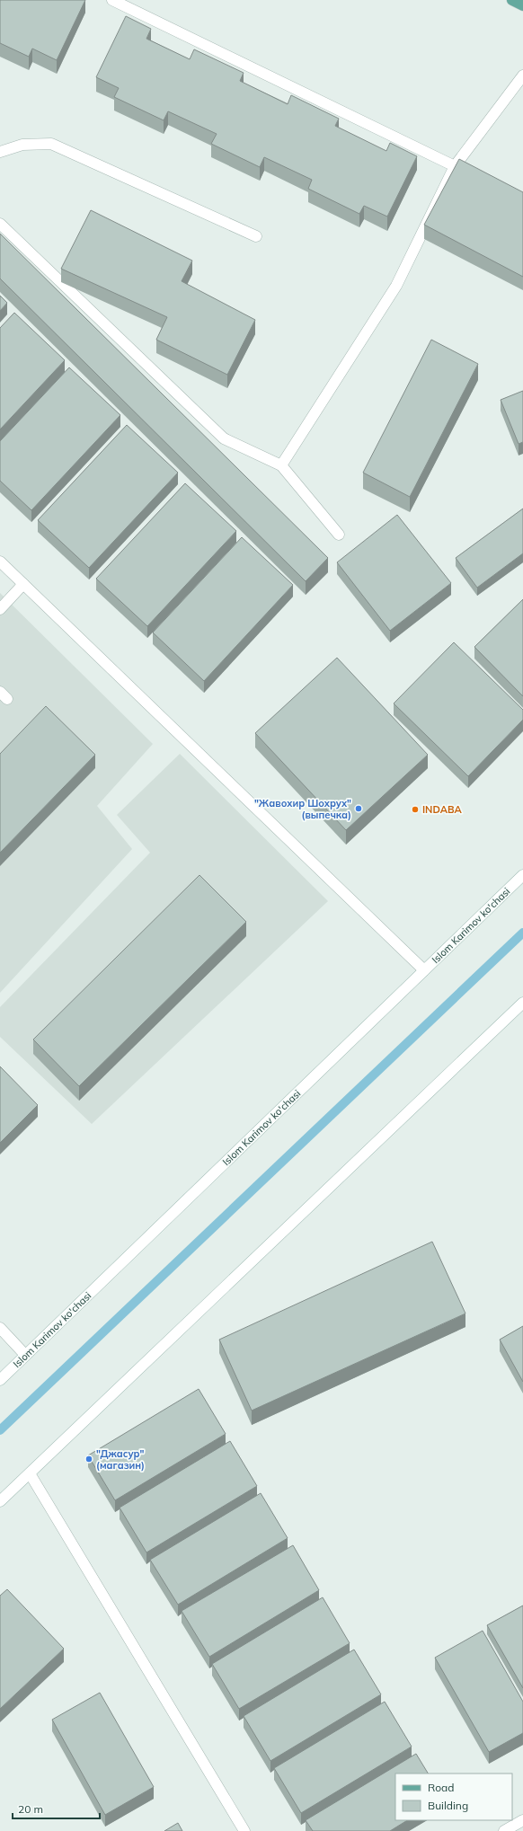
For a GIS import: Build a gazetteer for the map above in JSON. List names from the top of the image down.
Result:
{
  "streets": {
    "main road": ["Islom Karimov ko'chasi"]
  },
  "places": ["\"Жавохир Шохрух\" (выпечка)", "INDABA", "\"Джасур\" (магазин)"],
  "legend": ["Road", "Building"],
  "scale_bar": "20 m"
}
